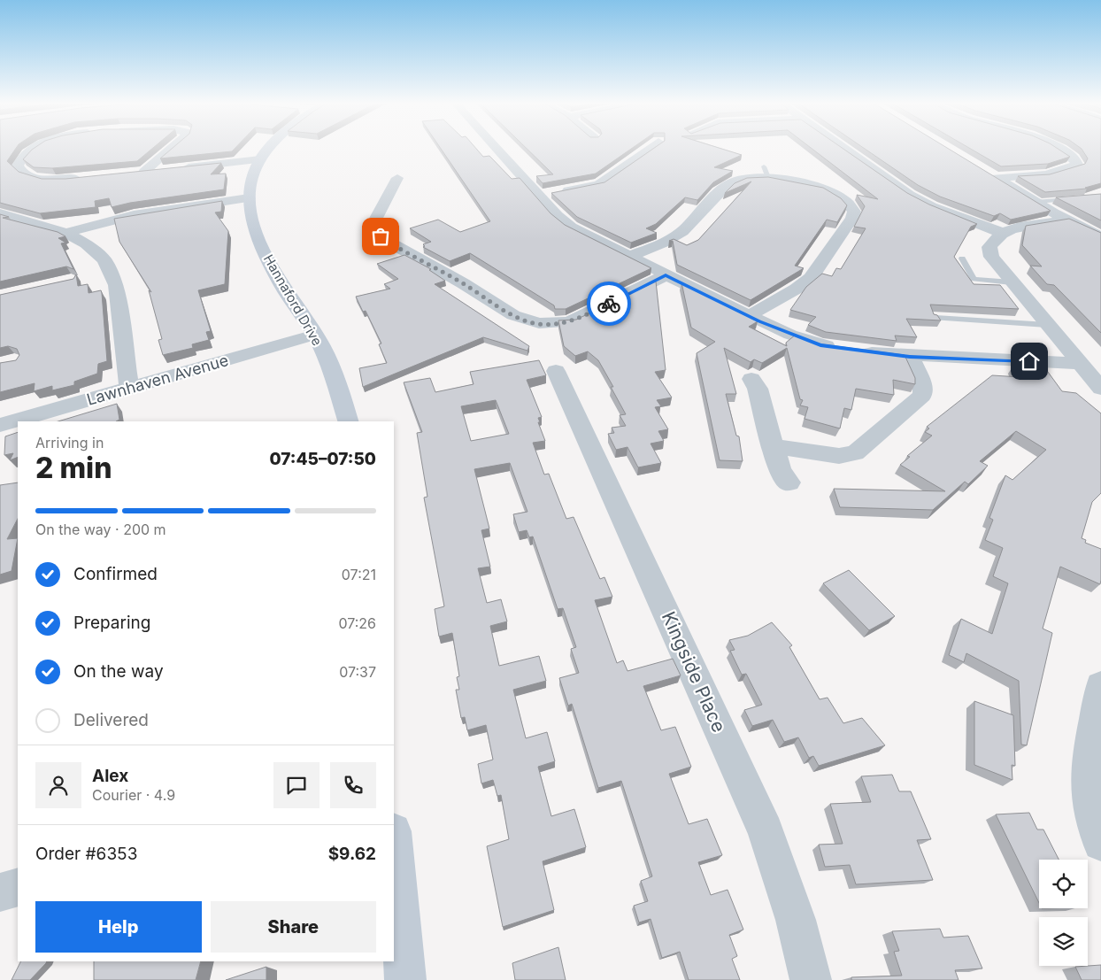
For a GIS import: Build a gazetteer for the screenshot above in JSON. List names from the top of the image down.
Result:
{
  "streets": {
    "street": ["Hannaford Drive", "Lawnhaven Avenue", "Kingside Place"]
  },
  "crossings": [
    ["Hannaford Drive", "Lawnhaven Avenue"]
  ],
  "page": {
    "heading": ["2 min", "Arriving in", "07:45–07:50"],
    "panel": [
      "Alex",
      "Courier · 4.9",
      "Order #6353",
      "$9.62"
    ],
    "bar": "On the way · 200 m",
    "list": [
      ["Confirmed", "07:21"],
      ["Preparing", "07:26"],
      ["On the way", "07:37"],
      "Delivered"
    ],
    "buttons": ["Help", "Share"]
  }
}
